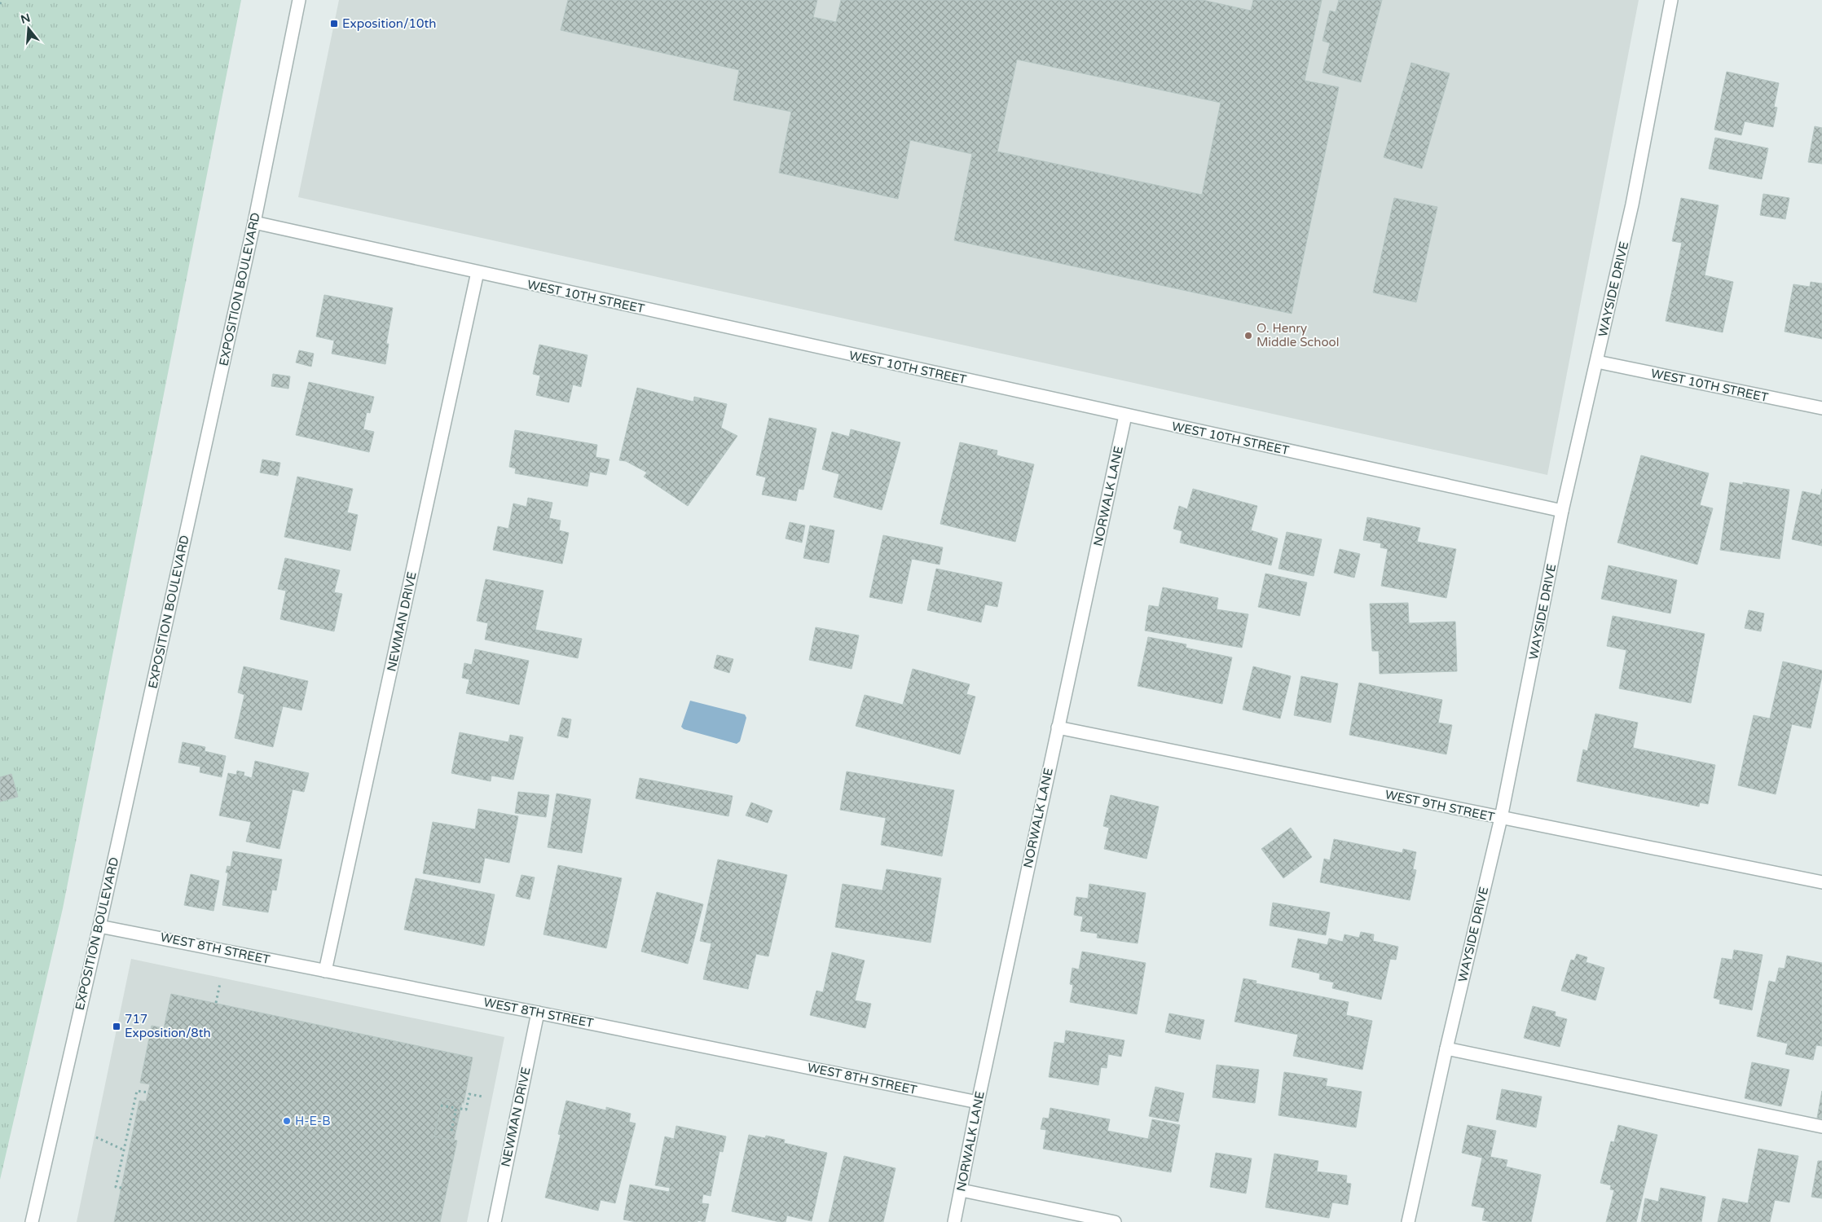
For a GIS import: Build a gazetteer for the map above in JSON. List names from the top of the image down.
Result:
{
  "streets": {
    "street": [
      "EXPOSITION BOULEVARD",
      "WAYSIDE DRIVE",
      "WEST 10TH STREET",
      "NORWALK LANE",
      "NEWMAN DRIVE",
      "WEST 9TH STREET",
      "WEST 8TH STREET"
    ]
  },
  "crossings": [
    ["EXPOSITION BOULEVARD", "WEST 10TH STREET"],
    ["EXPOSITION BOULEVARD", "WEST 8TH STREET"],
    ["WAYSIDE DRIVE", "WEST 10TH STREET"],
    ["WAYSIDE DRIVE", "WEST 9TH STREET"],
    ["WEST 10TH STREET", "NORWALK LANE"],
    ["WEST 10TH STREET", "NEWMAN DRIVE"],
    ["NORWALK LANE", "WEST 9TH STREET"],
    ["NORWALK LANE", "WEST 8TH STREET"],
    ["NEWMAN DRIVE", "WEST 8TH STREET"]
  ],
  "places": {
    "transit": ["Exposition/10th", "717 Exposition/8th"],
    "other": ["O. Henry Middle School", "H-E-B"]
  },
  "north": "top"
}
